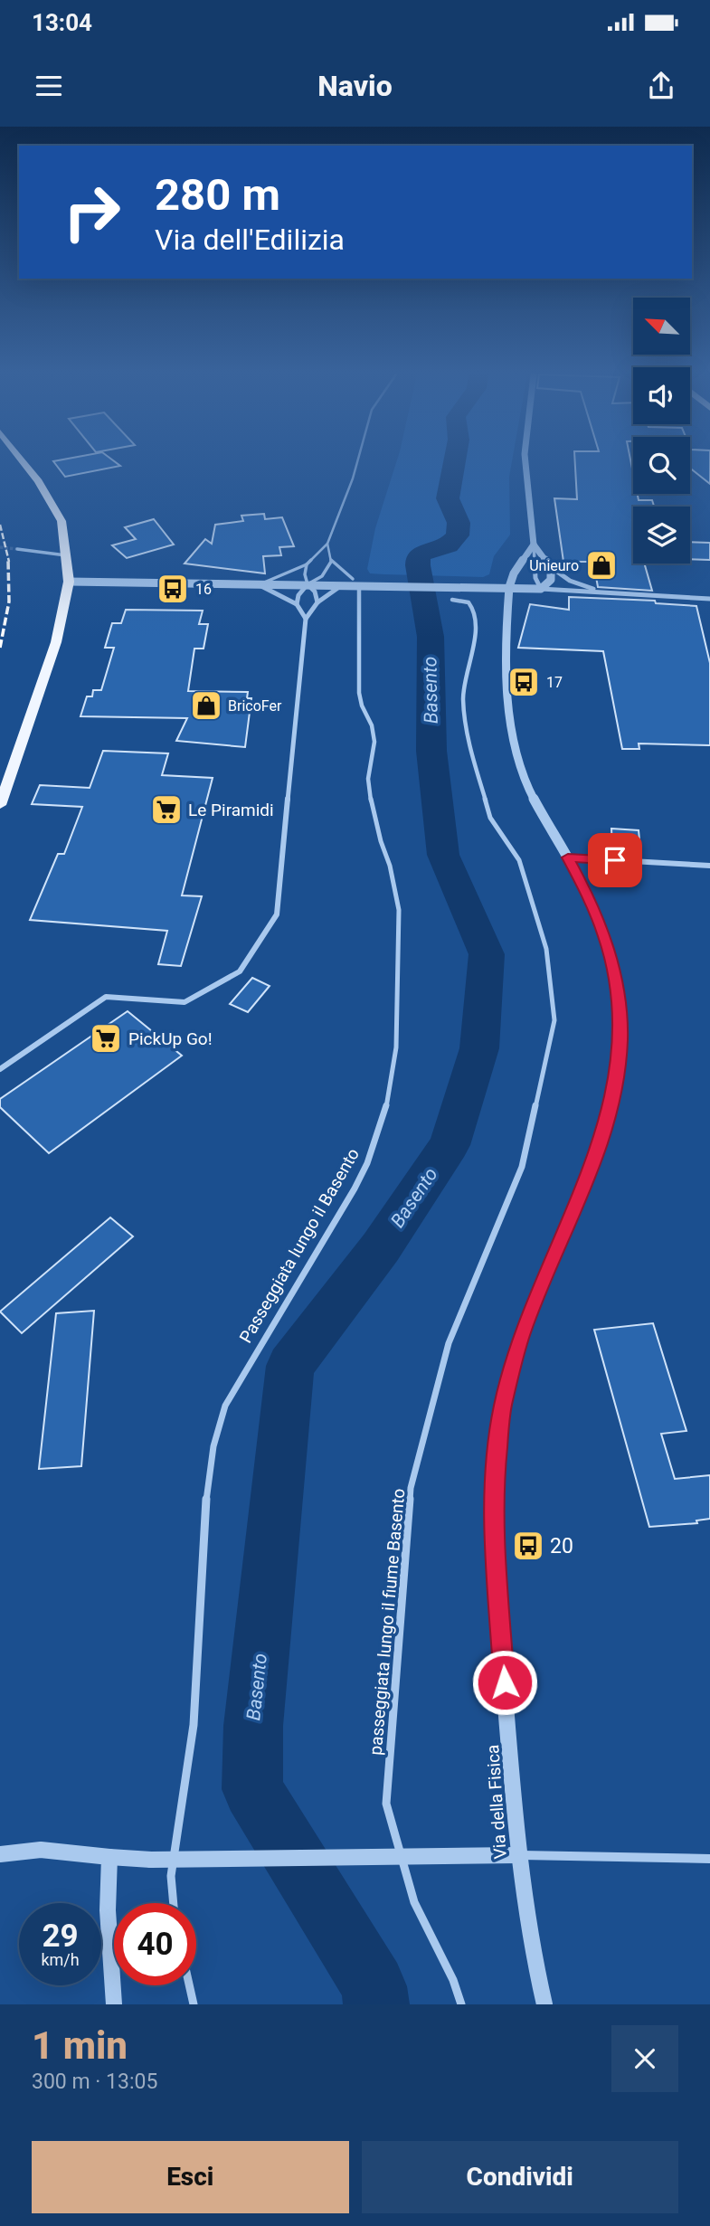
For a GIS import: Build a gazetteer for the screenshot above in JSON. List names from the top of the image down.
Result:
{
  "streets": {
    "street": ["Passeggiata lungo il Basento", "passeggiata lungo il fiume Basento", "Via della Fisica"]
  },
  "water": ["Basento"],
  "places": {
    "shop": ["Unieuro", "BricoFer"],
    "bus stop": ["16", "17", "20"],
    "supermarket": ["Le Piramidi", "PickUp Go!"]
  },
  "north": "top left",
  "page": {
    "status": "13:04",
    "header": "Navio",
    "turn": ["280 m", "Via dell'Edilizia"],
    "speed": "29 km/h",
    "limit": "40",
    "heading": ["1 min", "300 m · 13:05"],
    "buttons": ["Esci", "Condividi"]
  }
}
